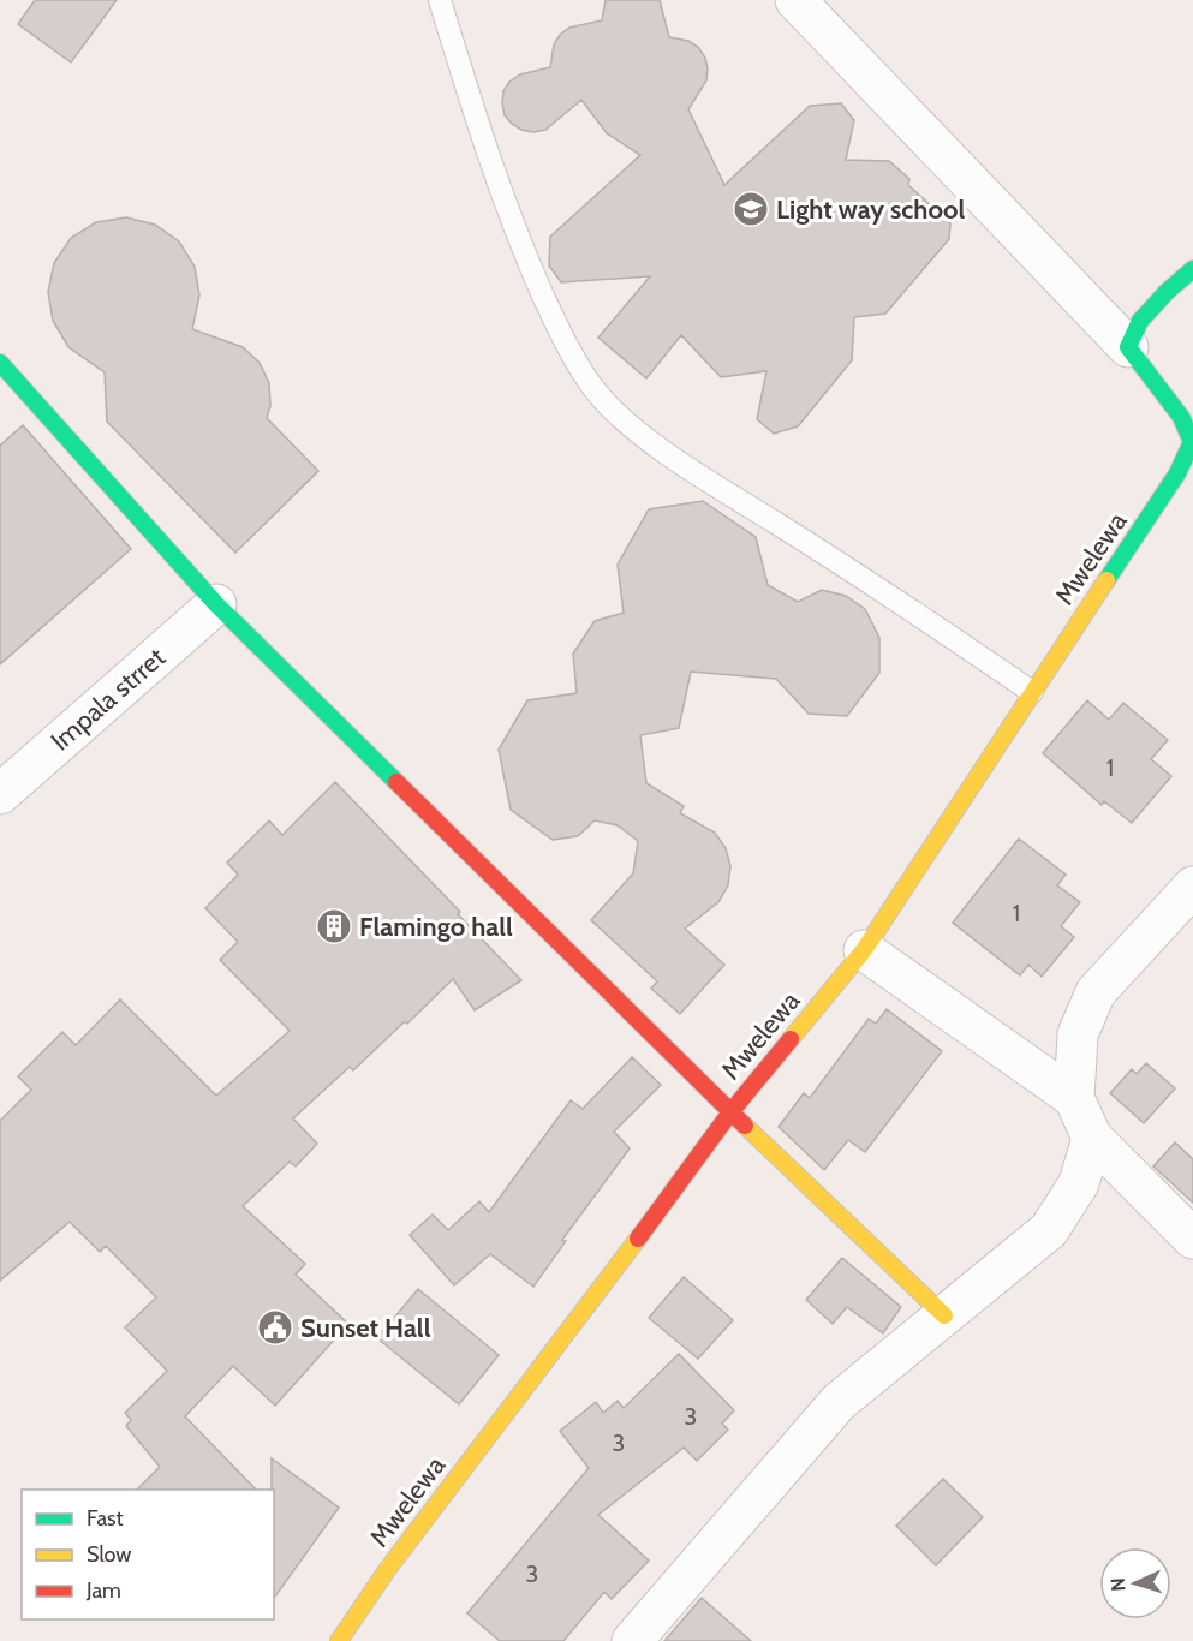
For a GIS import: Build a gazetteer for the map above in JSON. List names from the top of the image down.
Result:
{
  "streets": {
    "street": ["Mwelewa", "Impala strret"]
  },
  "places": {
    "school or university": ["Light way school"],
    "building": ["Flamingo hall"],
    "public building": ["Sunset Hall"]
  },
  "house_numbers": [
    "1",
    "1",
    "3",
    "3",
    "3"
  ],
  "legend": ["Fast", "Slow", "Jam"],
  "north": "left"
}
